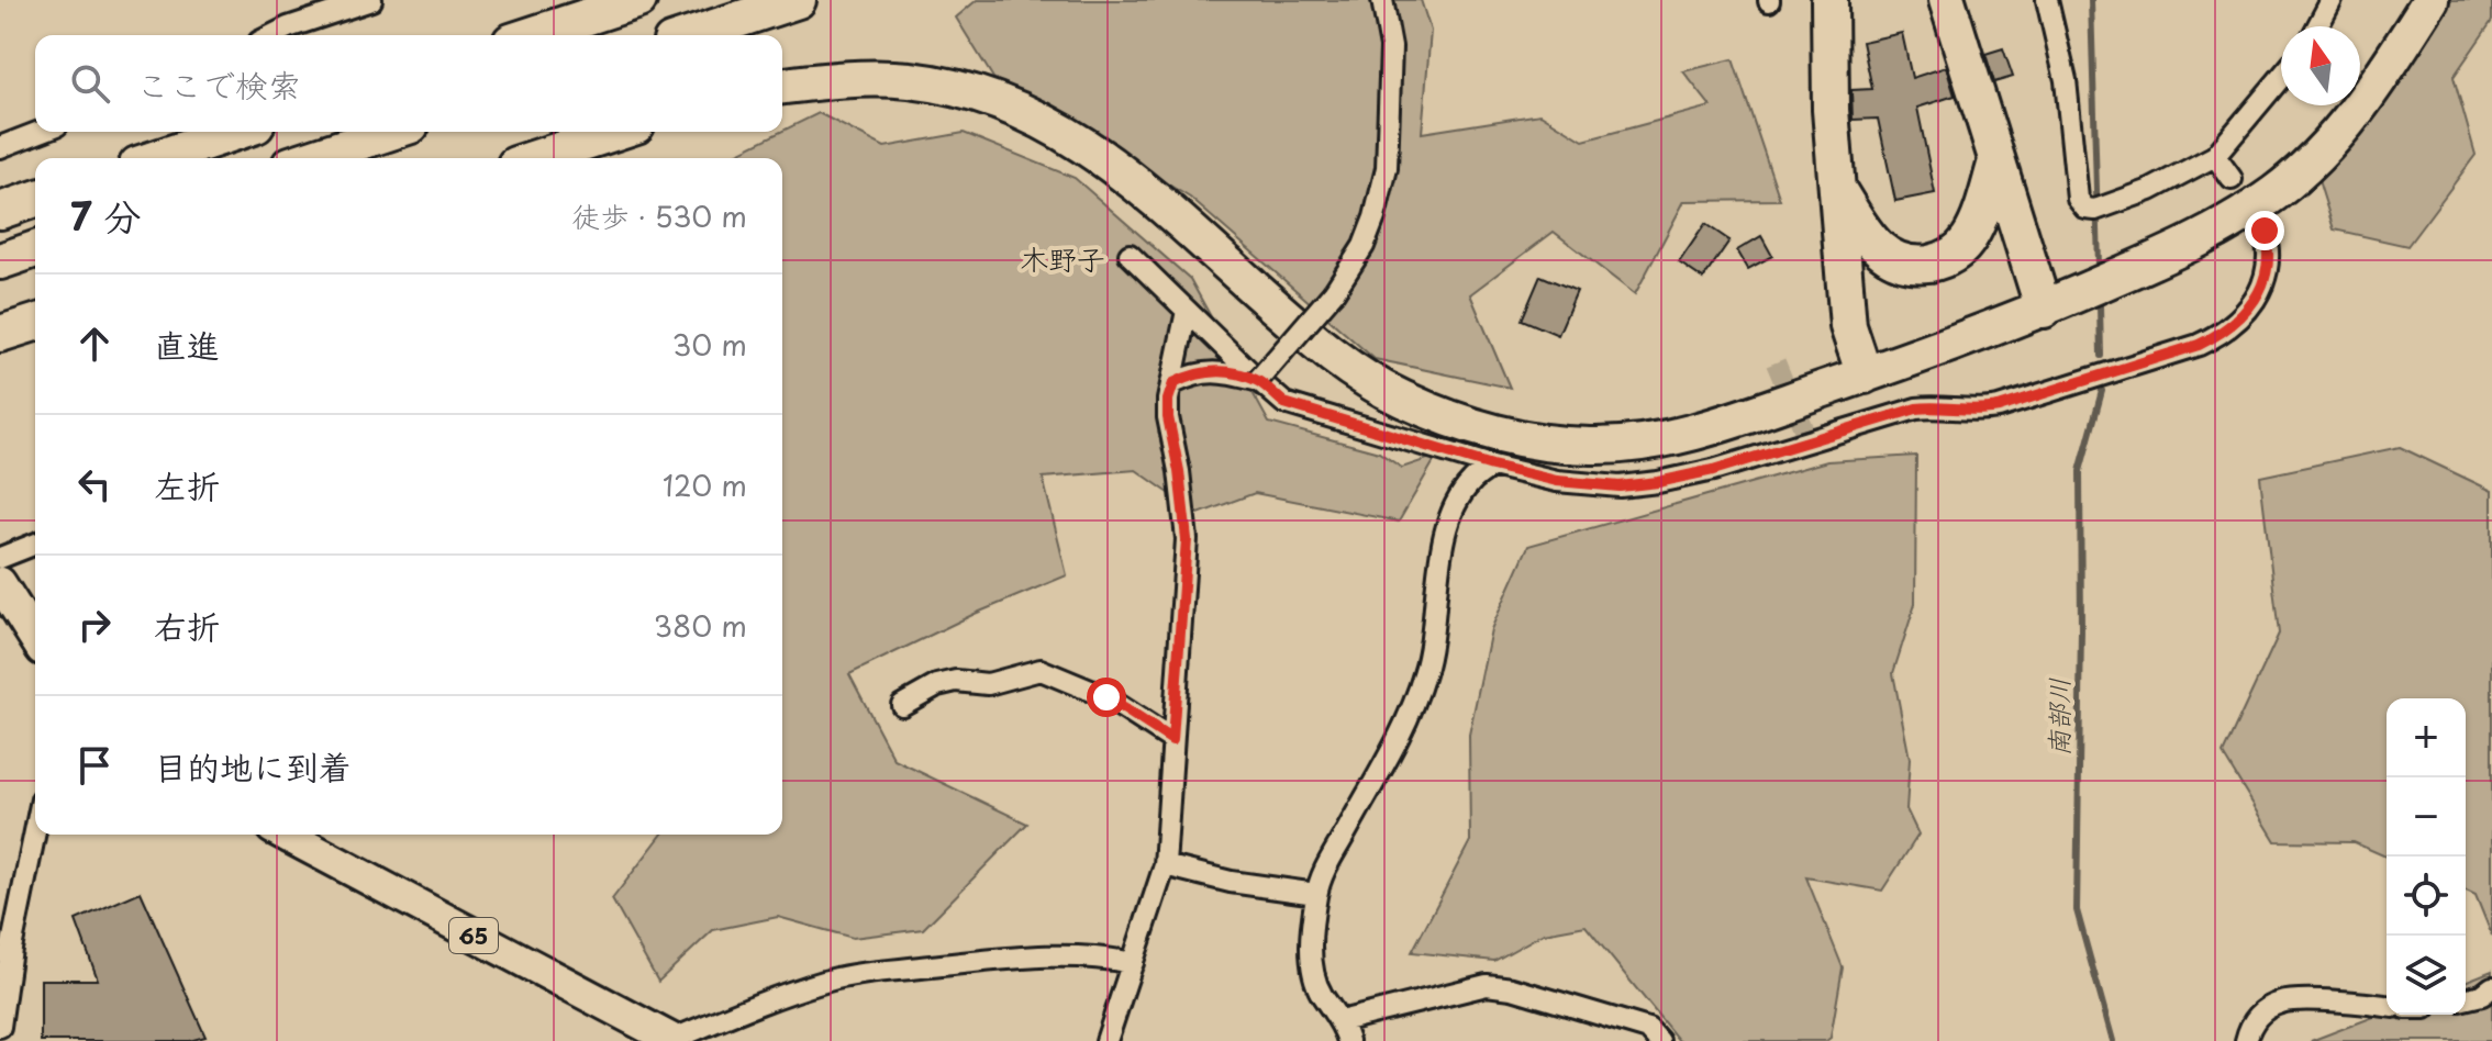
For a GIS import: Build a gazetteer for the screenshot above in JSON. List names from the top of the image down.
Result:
{
  "streets": {
    "main road": ["65"]
  },
  "districts": ["木野子"],
  "water": ["南部川"],
  "north": "top",
  "page": {
    "search": "ここで検索",
    "heading": ["7 分", "徒歩 · 530 m"],
    "list": [
      ["直進", "30 m"],
      ["左折", "120 m"],
      ["右折", "380 m"],
      "目的地に到着"
    ],
    "map_buttons": ["+", "−"]
  }
}
